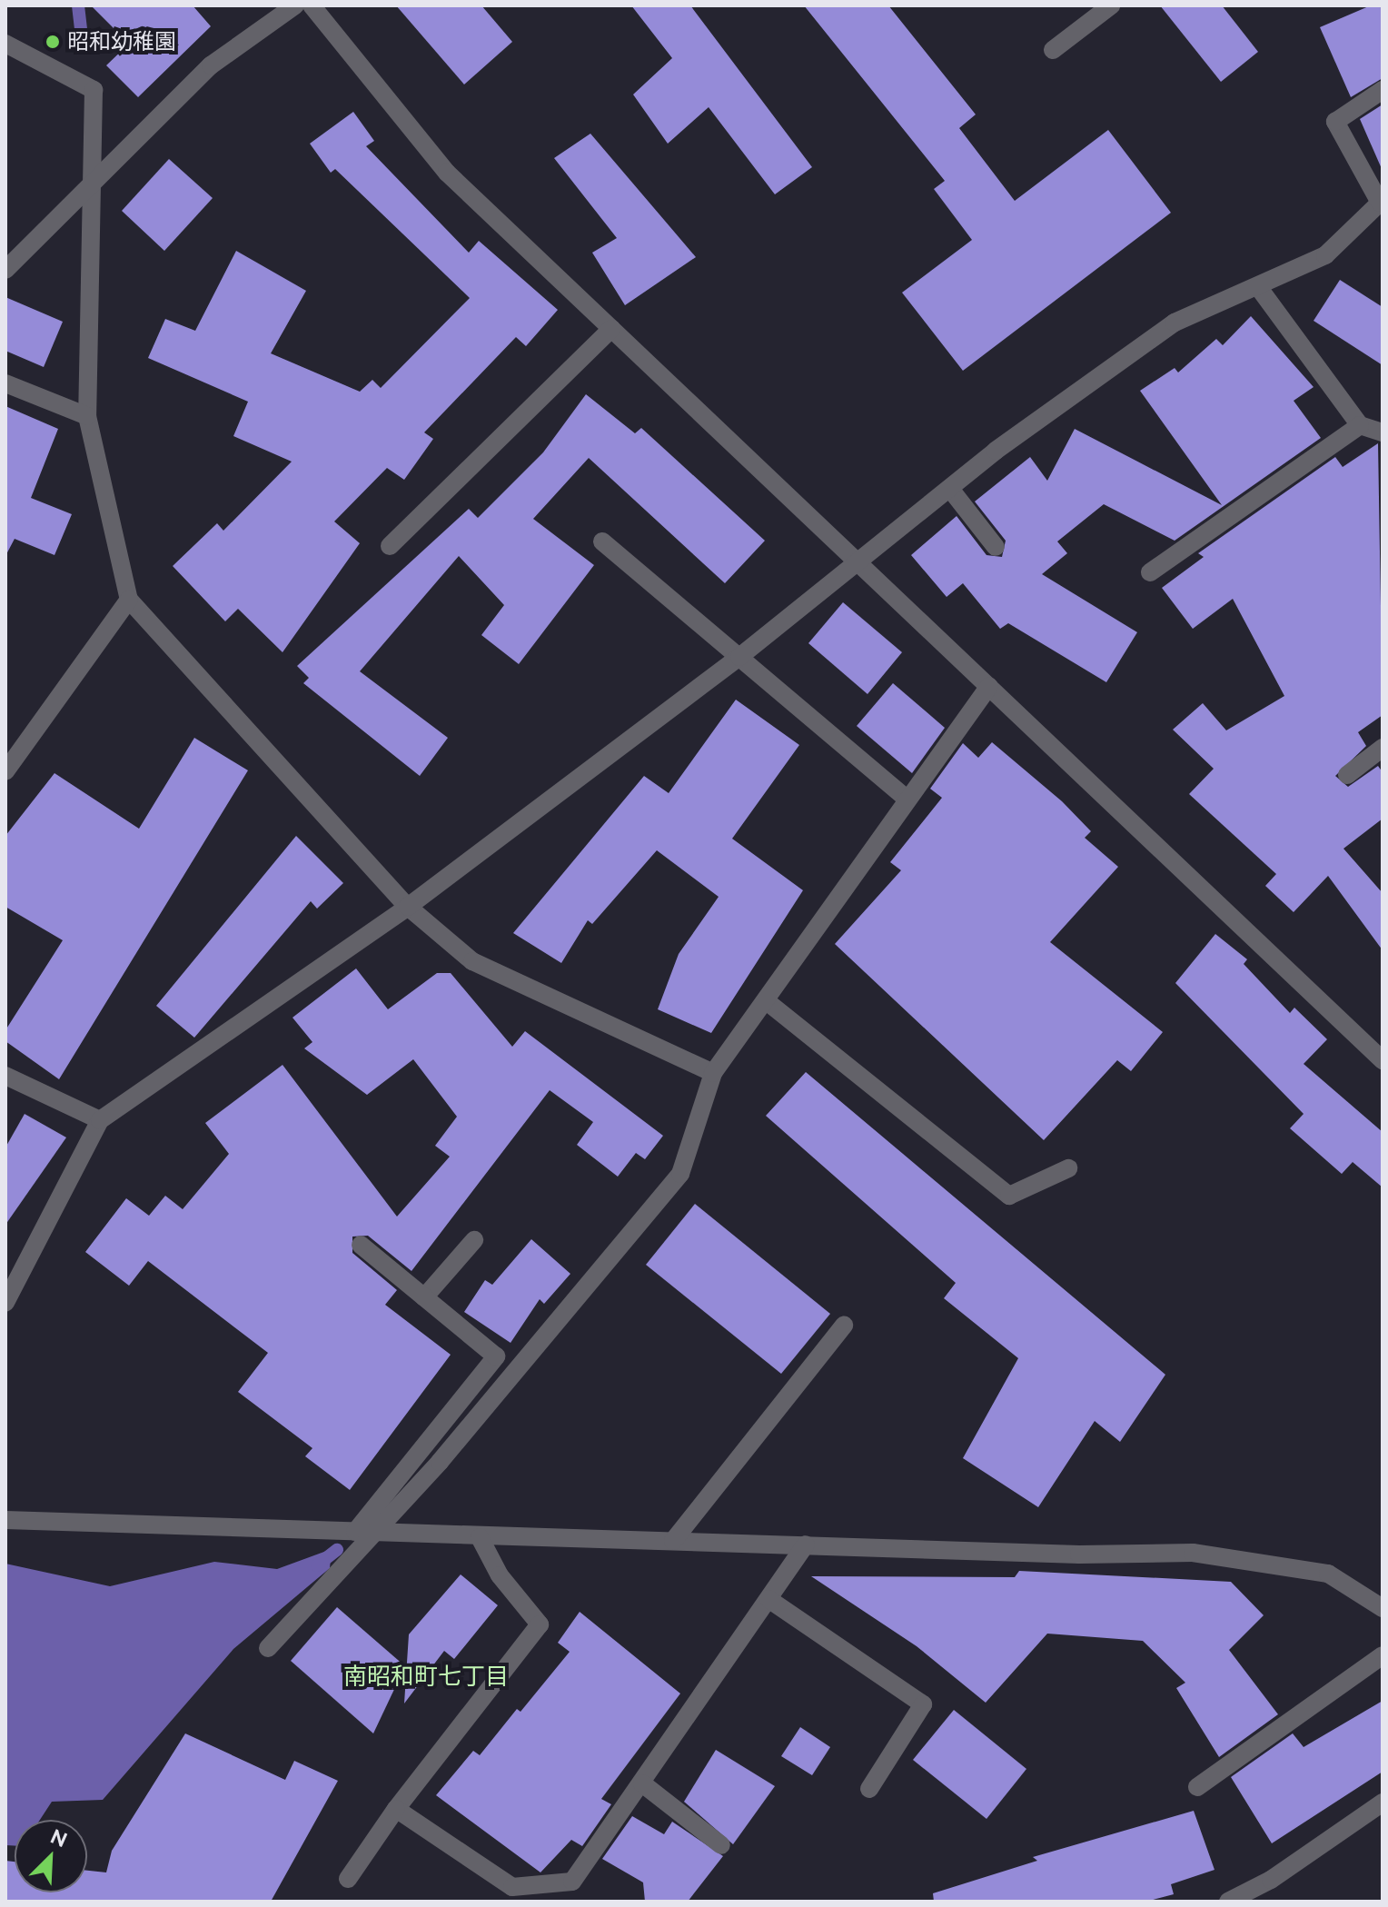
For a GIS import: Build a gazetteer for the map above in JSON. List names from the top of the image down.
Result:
{
  "districts": ["南昭和町七丁目"],
  "places": ["昭和幼稚園"],
  "north": "top right"
}
